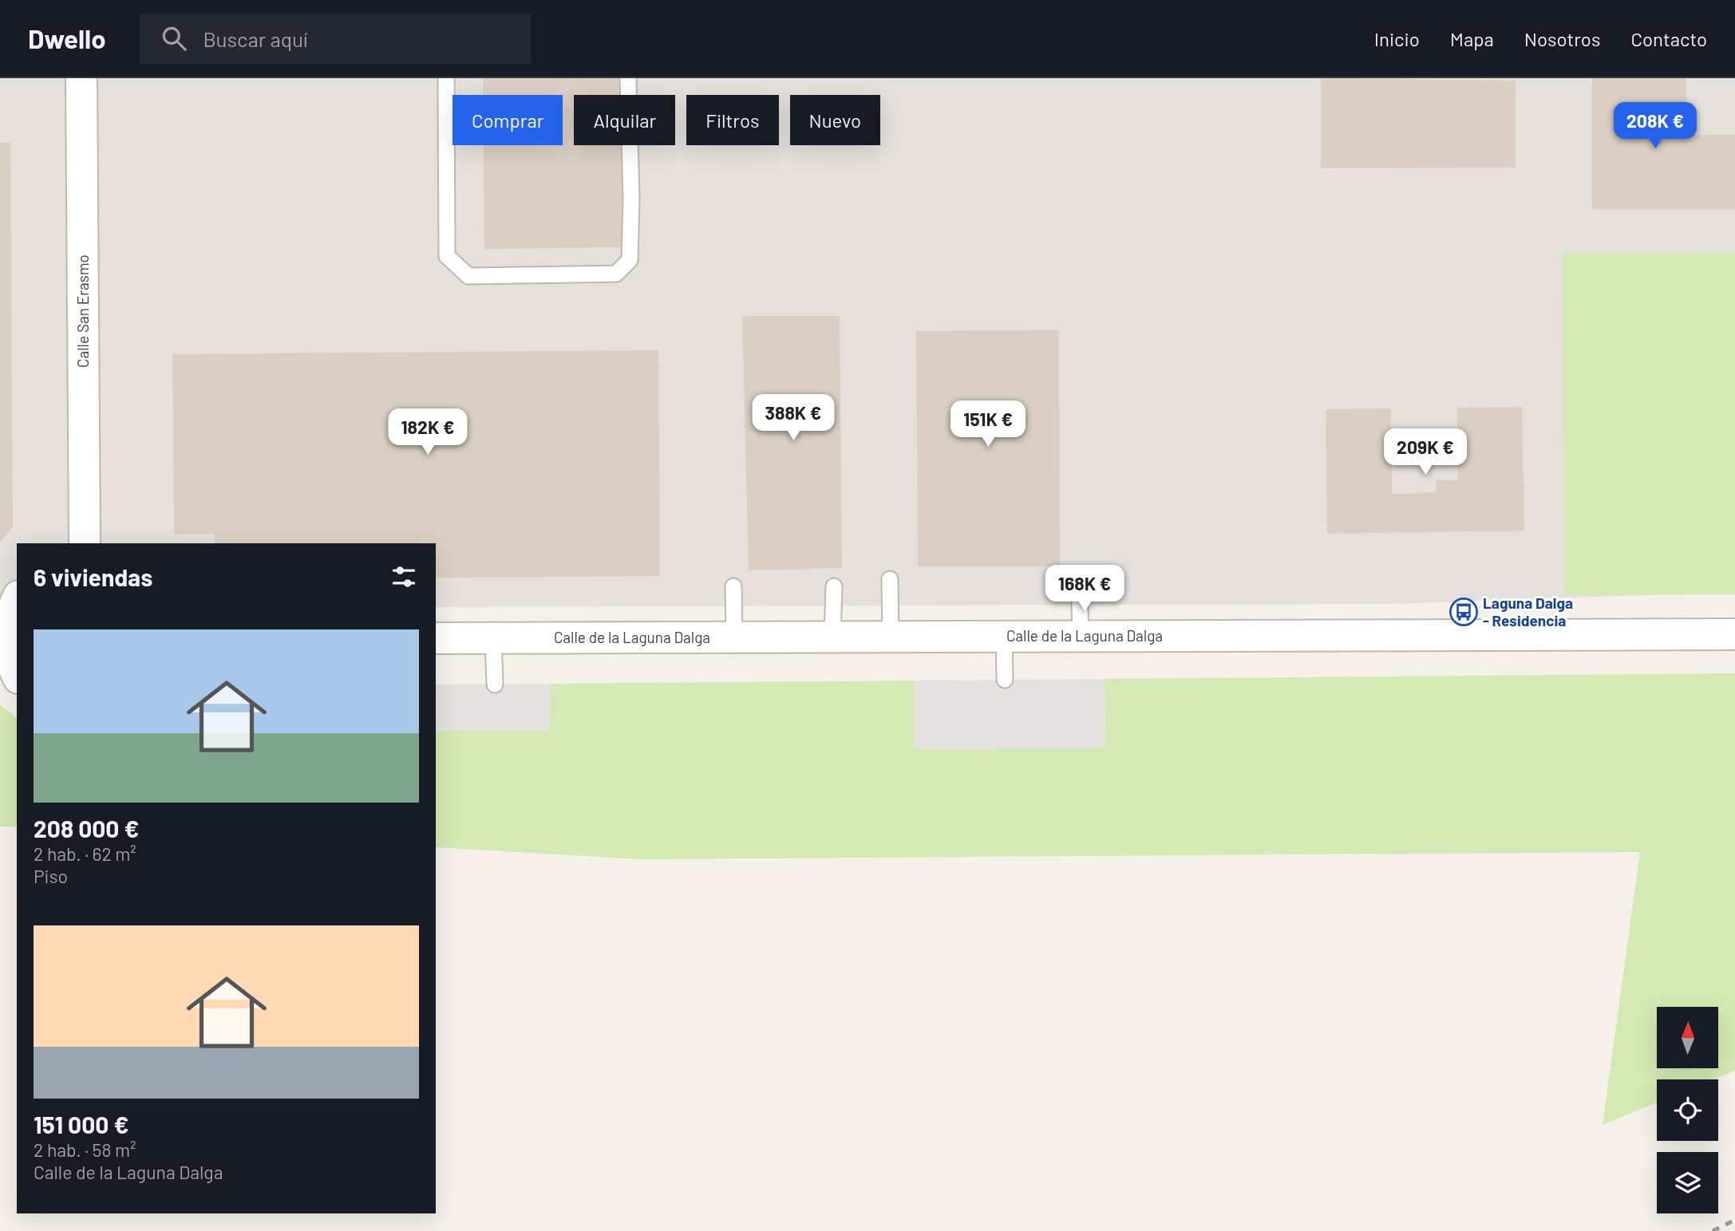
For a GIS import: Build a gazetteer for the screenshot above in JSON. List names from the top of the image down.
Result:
{
  "streets": {
    "street": ["Calle San Erasmo", "Calle de la Laguna Dalga"]
  },
  "places": {
    "bus stop": ["Laguna Dalga - Residencia"]
  },
  "north": "top",
  "page": {
    "header": "Dwello",
    "search": "Buscar aquí",
    "nav": [
      "Inicio",
      "Mapa",
      "Nosotros",
      "Contacto"
    ],
    "chip": [
      "Comprar",
      "Alquilar",
      "Filtros",
      "Nuevo"
    ],
    "price": [
      "208K €",
      "388K €",
      "151K €",
      "182K €",
      "209K €",
      "168K €"
    ],
    "heading": "6 viviendas",
    "list": [
      {
        "name": "208 000 €",
        "note": "2 hab. · 62 m² · Piso"
      },
      {
        "name": "151 000 €",
        "note": "2 hab. · 58 m² · Calle de la Laguna Dalga"
      }
    ]
  }
}
